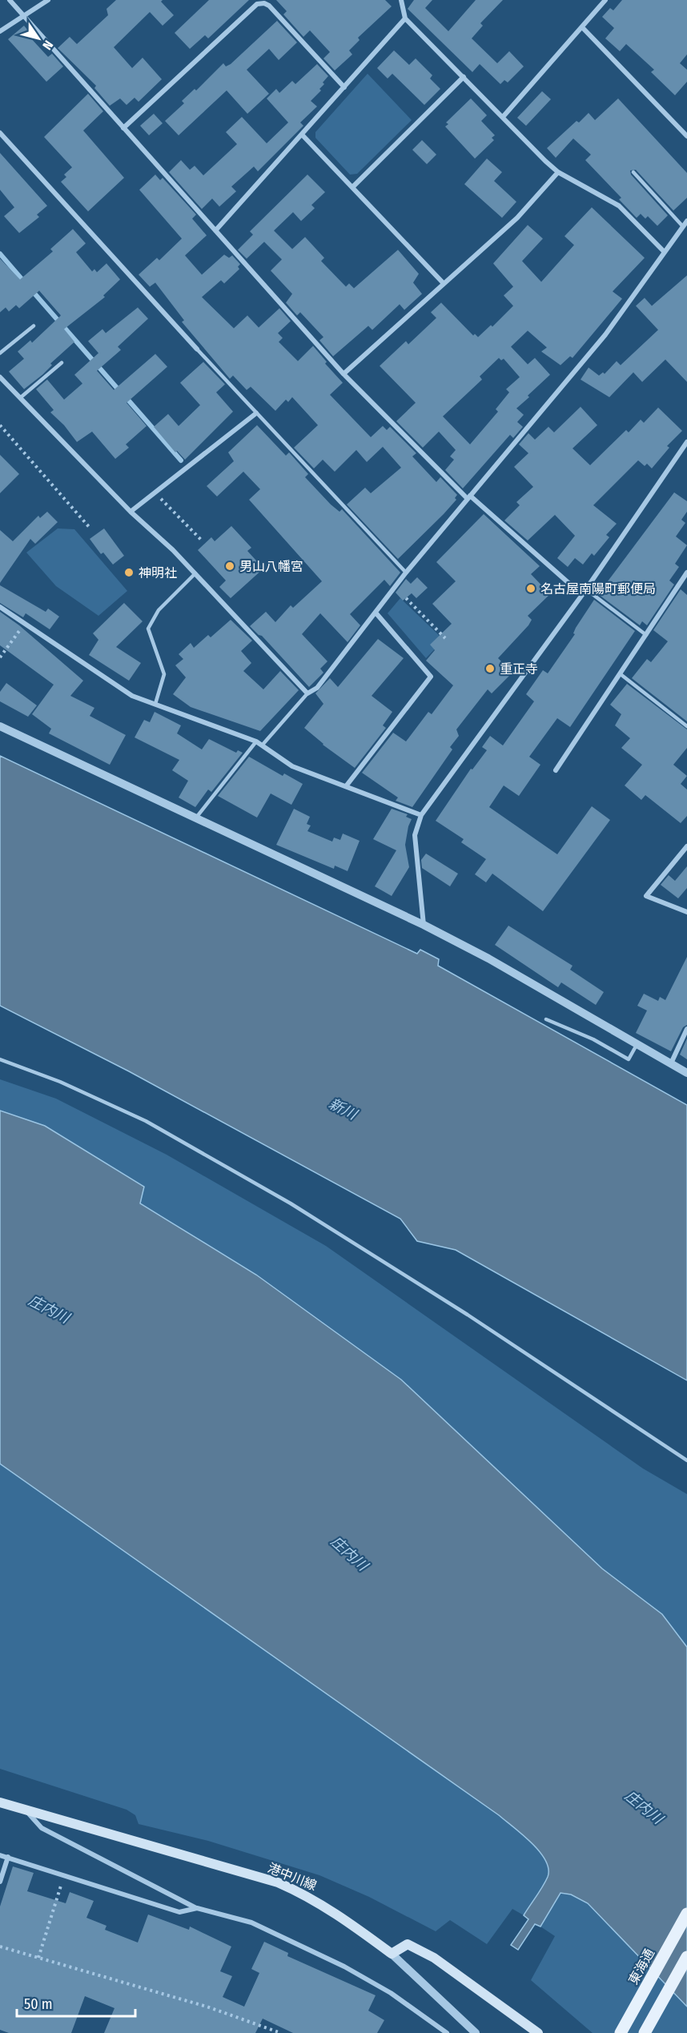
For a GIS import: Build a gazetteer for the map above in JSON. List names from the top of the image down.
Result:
{
  "streets": {
    "main road": ["港中川線", "東海通"]
  },
  "water": ["新川", "庄内川"],
  "places": [
    "男山八幡宮",
    "神明社",
    "名古屋南陽町郵便局",
    "重正寺"
  ],
  "scale_bar": "50 m",
  "north": "bottom right"
}
